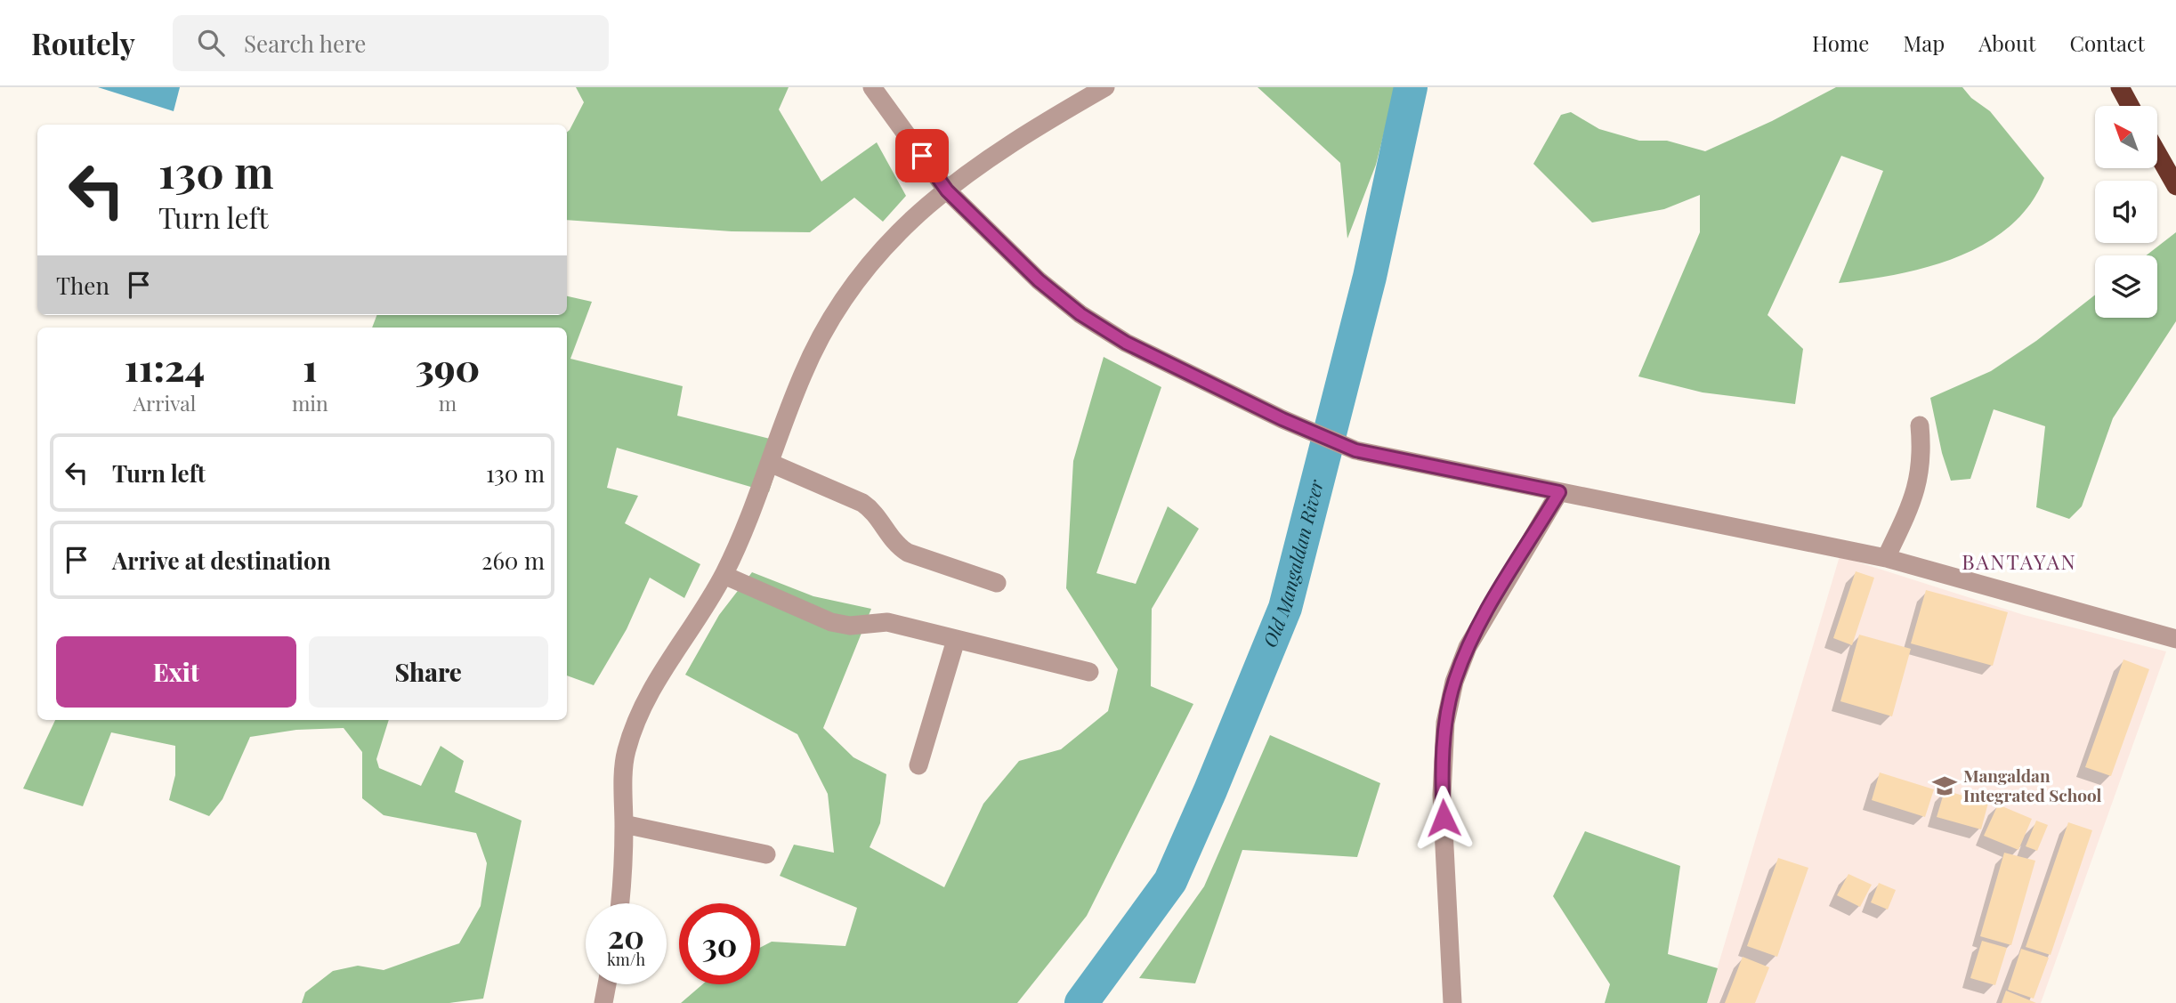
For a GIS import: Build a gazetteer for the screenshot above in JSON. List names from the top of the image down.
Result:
{
  "districts": ["BANTAYAN"],
  "water": ["Old Mangaldan River"],
  "places": {
    "school or university": ["Mangaldan Integrated School"]
  },
  "north": "top left",
  "page": {
    "header": "Routely",
    "search": "Search here",
    "nav": [
      "Home",
      "Map",
      "About",
      "Contact"
    ],
    "turn": ["130 m", "Turn left"],
    "then": "Then",
    "eta": [
      "11:24",
      "Arrival",
      "1",
      "min",
      "390",
      "m"
    ],
    "list": [
      {
        "name": "Turn left",
        "value": "130 m"
      },
      {
        "name": "Arrive at destination",
        "value": "260 m"
      }
    ],
    "buttons": ["Exit", "Share"],
    "speed": "20 km/h",
    "limit": "30"
  }
}
